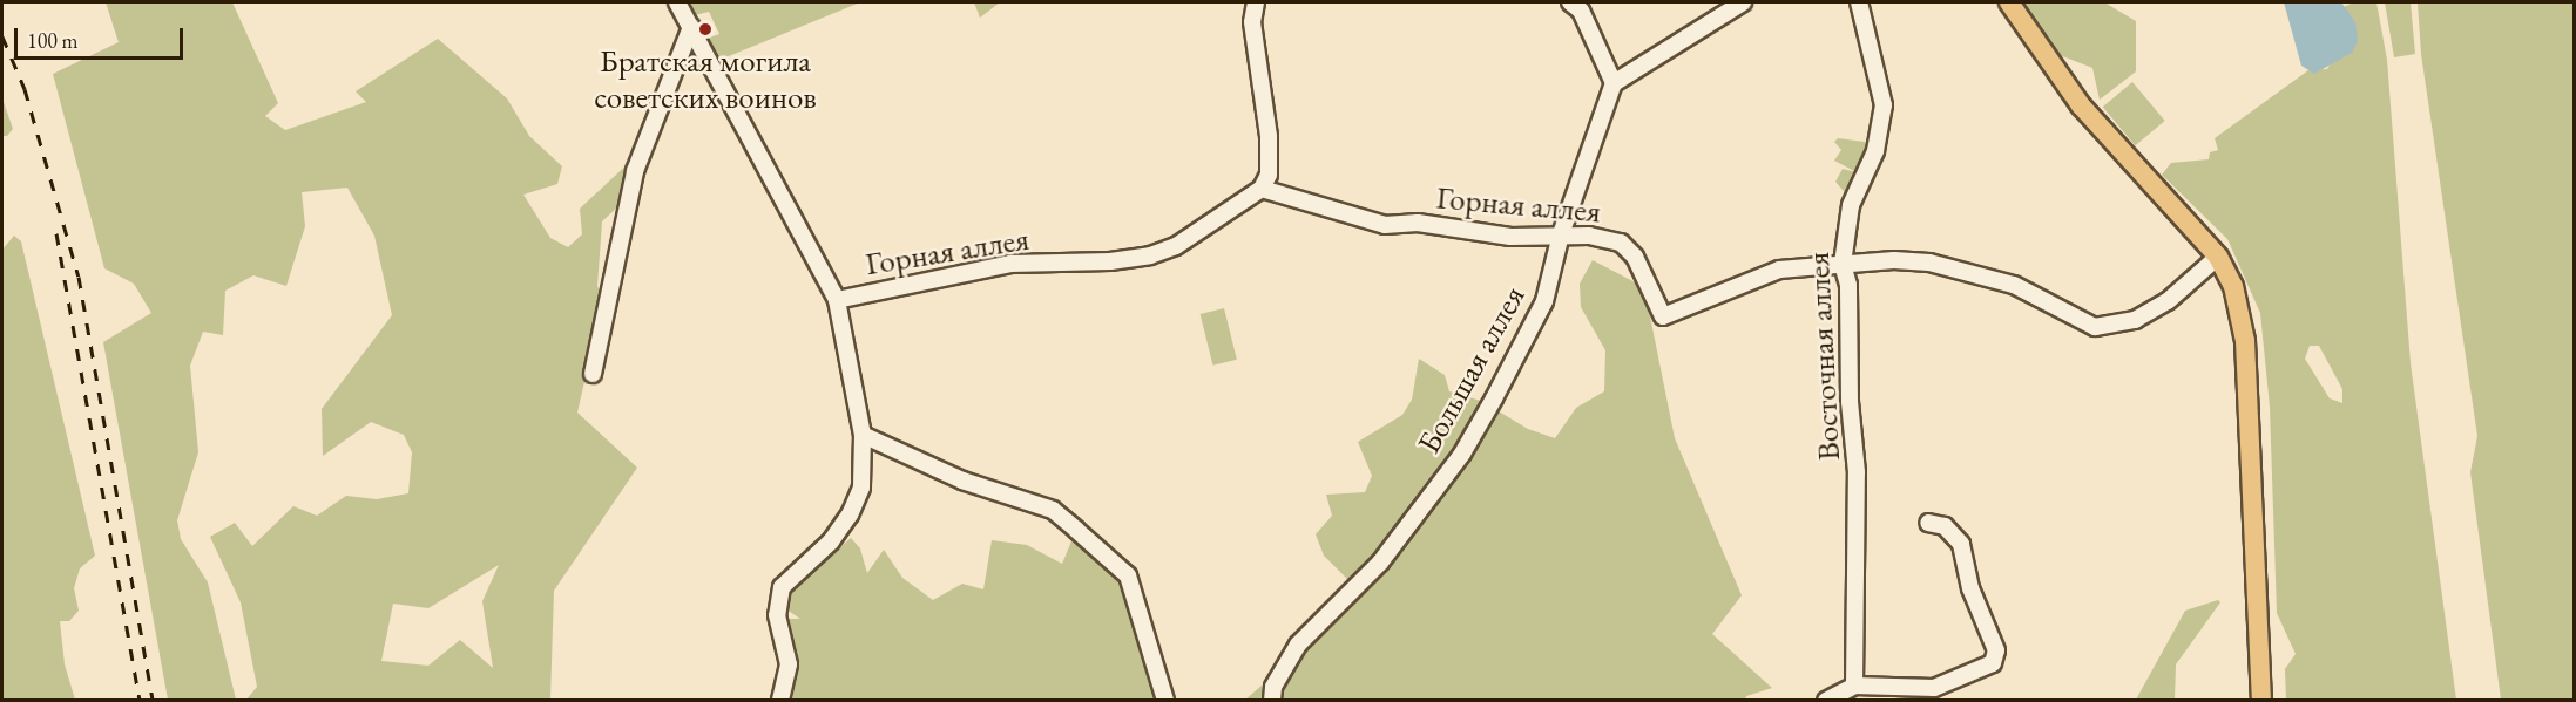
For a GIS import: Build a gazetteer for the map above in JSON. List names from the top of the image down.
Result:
{
  "streets": {
    "street": ["Горная аллея", "Восточная аллея", "Большая аллея"]
  },
  "crossings": [
    ["Горная аллея", "Восточная аллея"],
    ["Горная аллея", "Большая аллея"]
  ],
  "places": ["Братская могила советских воинов"],
  "scale_bar": "100 m"
}
